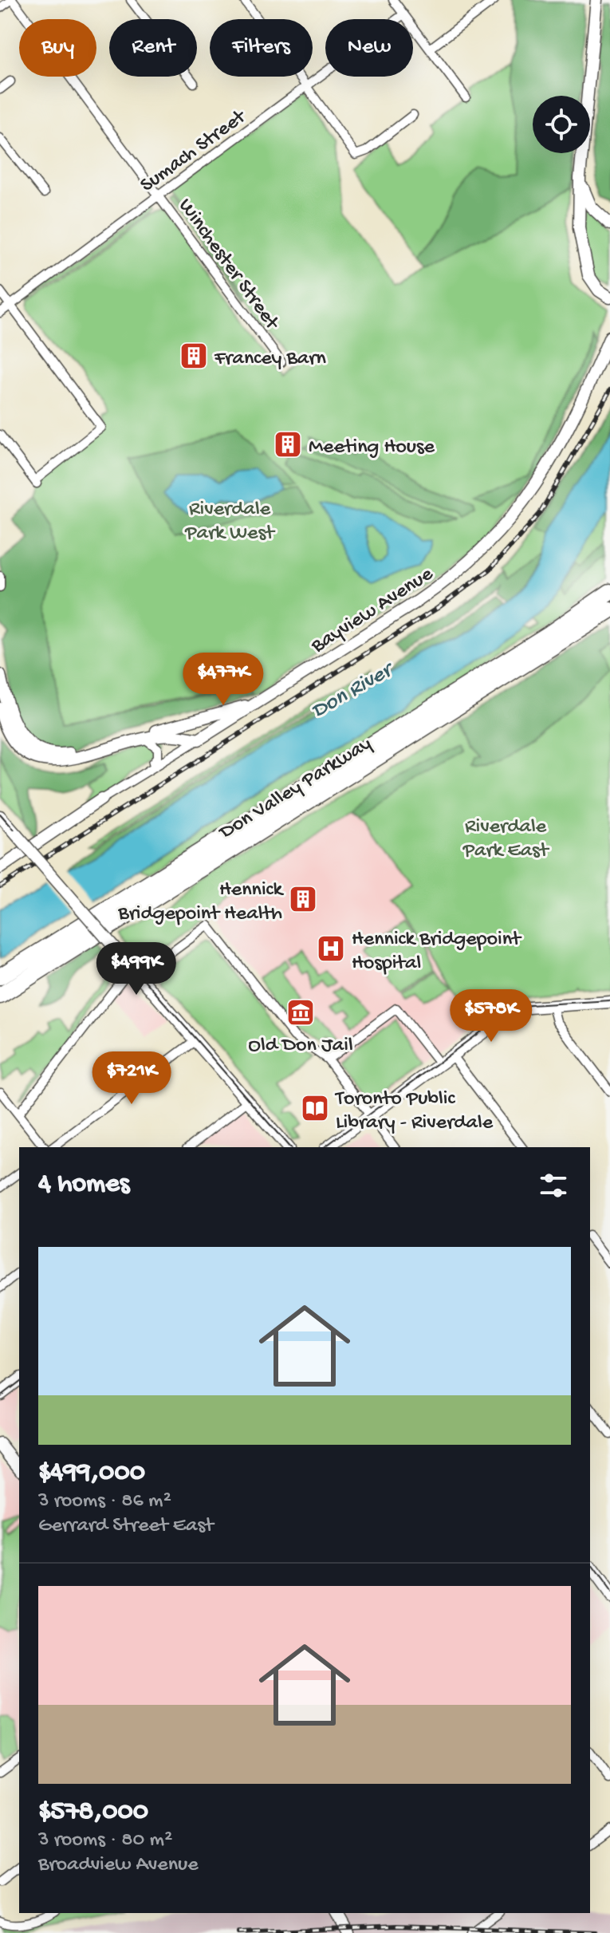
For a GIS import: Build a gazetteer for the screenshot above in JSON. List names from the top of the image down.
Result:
{
  "streets": {
    "highway": ["Don Valley Parkway"],
    "main road": ["Bayview Avenue"],
    "street": ["Sumach Street", "Winchester Street"]
  },
  "crossings": [
    ["Sumach Street", "Winchester Street"]
  ],
  "water": ["Don River"],
  "parks": ["Riverdale Park West", "Riverdale Park East"],
  "places": {
    "building": ["Francey Barn", "Meeting House", "Hennick Bridgepoint Health"],
    "hospital": ["Hennick Bridgepoint Hospital"],
    "museum": ["Old Don Jail"],
    "library": ["Toronto Public Library - Riverdale"]
  },
  "page": {
    "chip": [
      "Buy",
      "Rent",
      "Filters",
      "New"
    ],
    "price": [
      "$477K",
      "$499K",
      "$578K",
      "$721K"
    ],
    "heading": "4 homes",
    "list": [
      {
        "name": "$499,000",
        "note": "3 rooms · 86 m² · Gerrard Street East"
      },
      {
        "name": "$578,000",
        "note": "3 rooms · 80 m² · Broadview Avenue"
      }
    ]
  }
}
